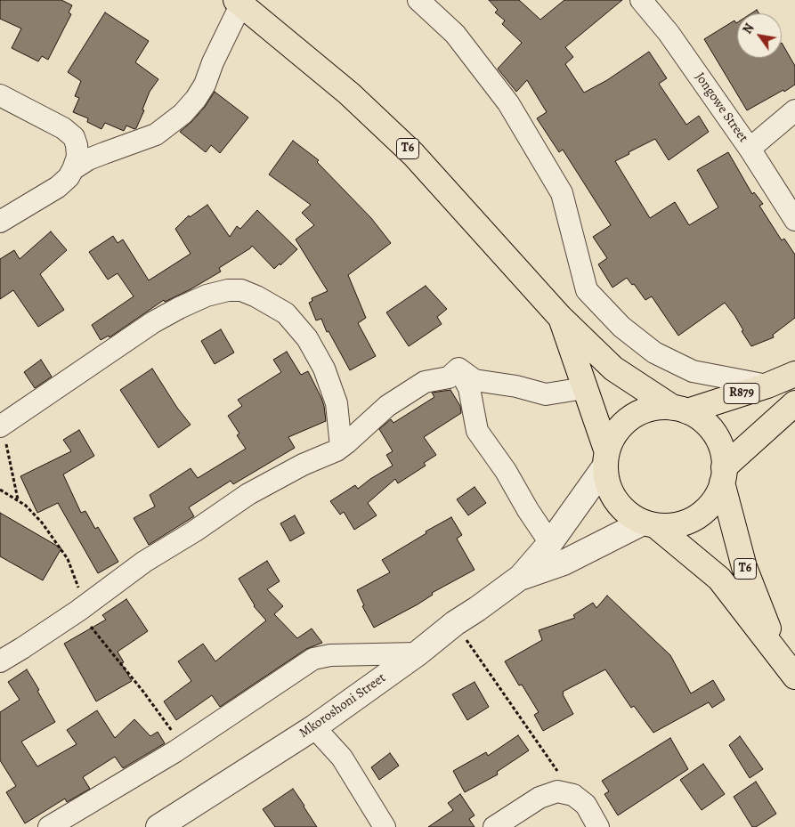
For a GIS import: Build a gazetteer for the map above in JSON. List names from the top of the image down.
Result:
{
  "streets": {
    "main road": ["T6", "R879"],
    "street": ["Jongowe Street", "Mkoroshoni Street"]
  },
  "crossings": [
    ["T6", "R879"],
    ["T6", "Mkoroshoni Street"],
    ["R879", "Mkoroshoni Street"]
  ],
  "north": "top left"
}
